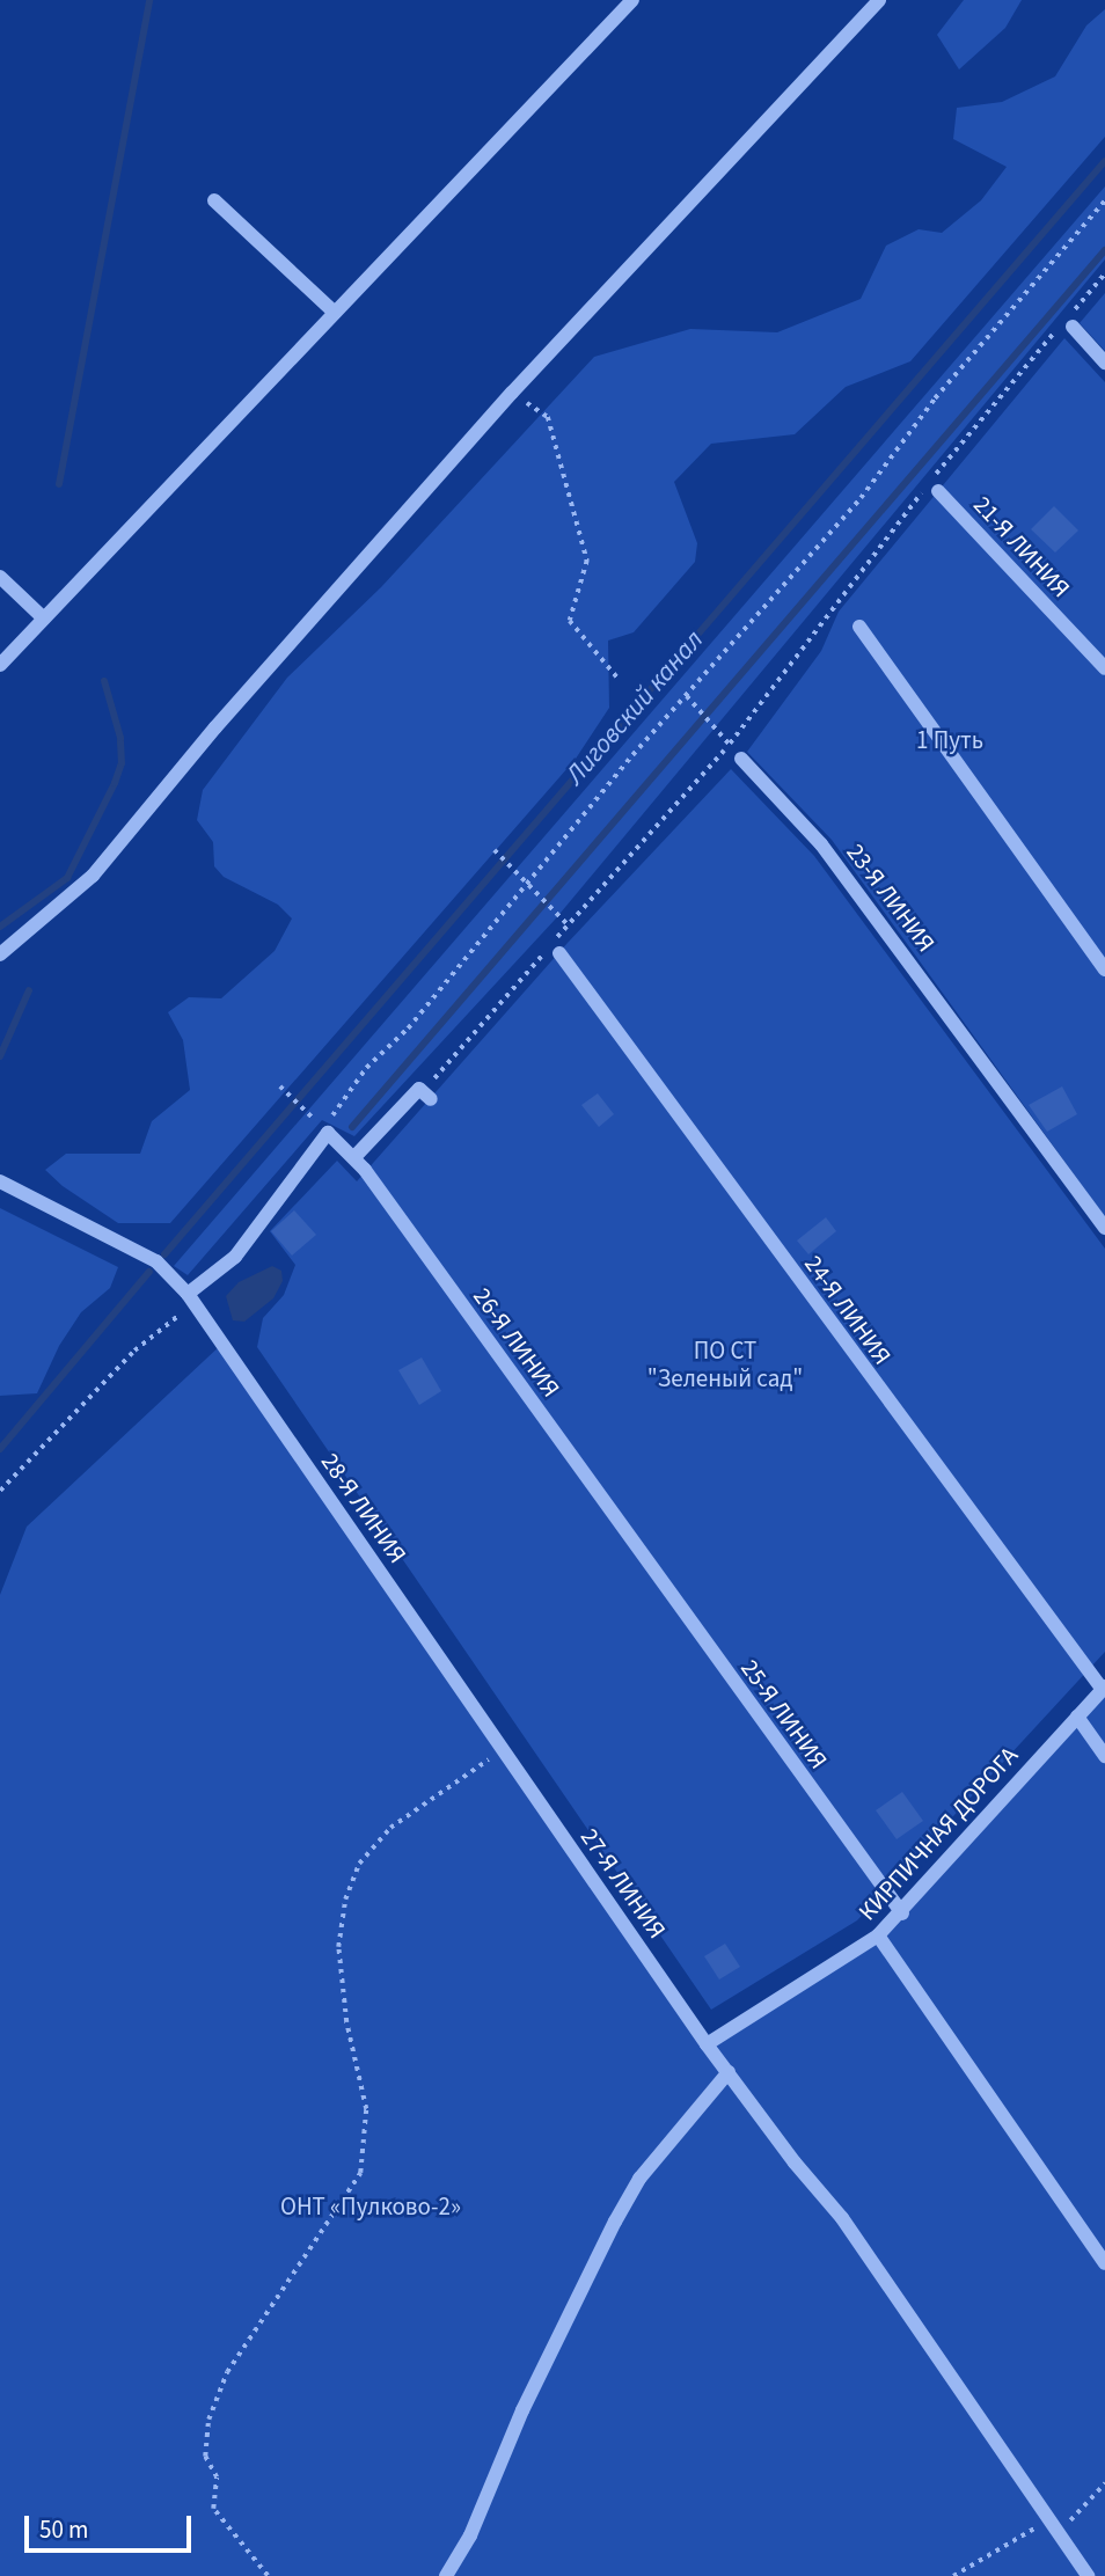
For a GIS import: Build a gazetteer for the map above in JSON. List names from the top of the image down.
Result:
{
  "streets": {
    "street": [
      "21-Я ЛИНИЯ",
      "23-Я ЛИНИЯ",
      "24-Я ЛИНИЯ",
      "26-Я ЛИНИЯ",
      "28-Я ЛИНИЯ",
      "25-Я ЛИНИЯ",
      "КИРПИЧНАЯ ДОРОГА",
      "27-Я ЛИНИЯ"
    ]
  },
  "crossings": [
    ["24-Я ЛИНИЯ", "КИРПИЧНАЯ ДОРОГА"],
    ["26-Я ЛИНИЯ", "25-Я ЛИНИЯ"],
    ["28-Я ЛИНИЯ", "27-Я ЛИНИЯ"],
    ["25-Я ЛИНИЯ", "КИРПИЧНАЯ ДОРОГА"],
    ["КИРПИЧНАЯ ДОРОГА", "27-Я ЛИНИЯ"]
  ],
  "water": ["Лиговский канал"],
  "parks": ["1 Путь", "ПО СТ \"Зеленый сад\"", "ОНТ «Пулково-2»"],
  "scale_bar": "50 m"
}
